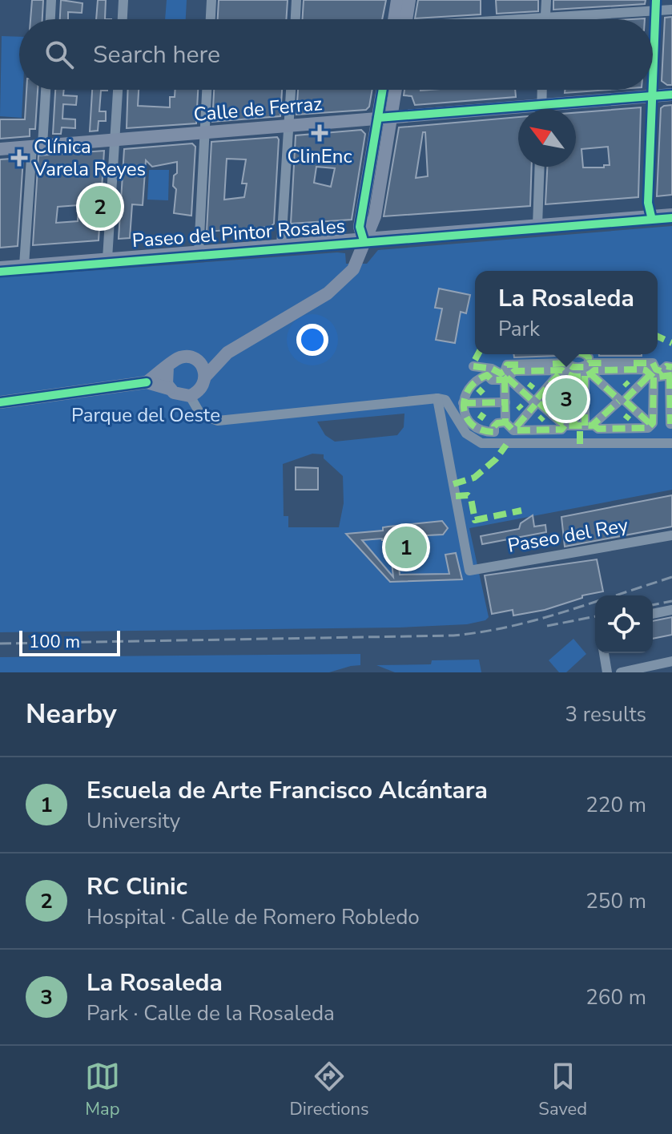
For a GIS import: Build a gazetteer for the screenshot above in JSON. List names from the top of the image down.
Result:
{
  "streets": {
    "main road": ["Calle de Ferraz", "Paseo del Pintor Rosales"],
    "street": ["Paseo del Rey"]
  },
  "parks": ["Parque del Oeste"],
  "places": {
    "health": ["ClinEnc", "Clínica Varela Reyes"]
  },
  "scale_bar": "100 m",
  "north": "top left",
  "page": {
    "search": "Search here",
    "pins": ["2", "3", "1"],
    "popup": ["La Rosaleda", "Park"],
    "scale": "100 m",
    "heading": ["Nearby", "3 results"],
    "list": [
      {
        "mark": "1",
        "name": "Escuela de Arte Francisco Alcántara",
        "note": "University",
        "value": "220 m"
      },
      {
        "mark": "2",
        "name": "RC Clinic",
        "note": "Hospital · Calle de Romero Robledo",
        "value": "250 m"
      },
      {
        "mark": "3",
        "name": "La Rosaleda",
        "note": "Park · Calle de la Rosaleda",
        "value": "260 m"
      }
    ],
    "nav": ["Map", "Directions", "Saved"]
  }
}
